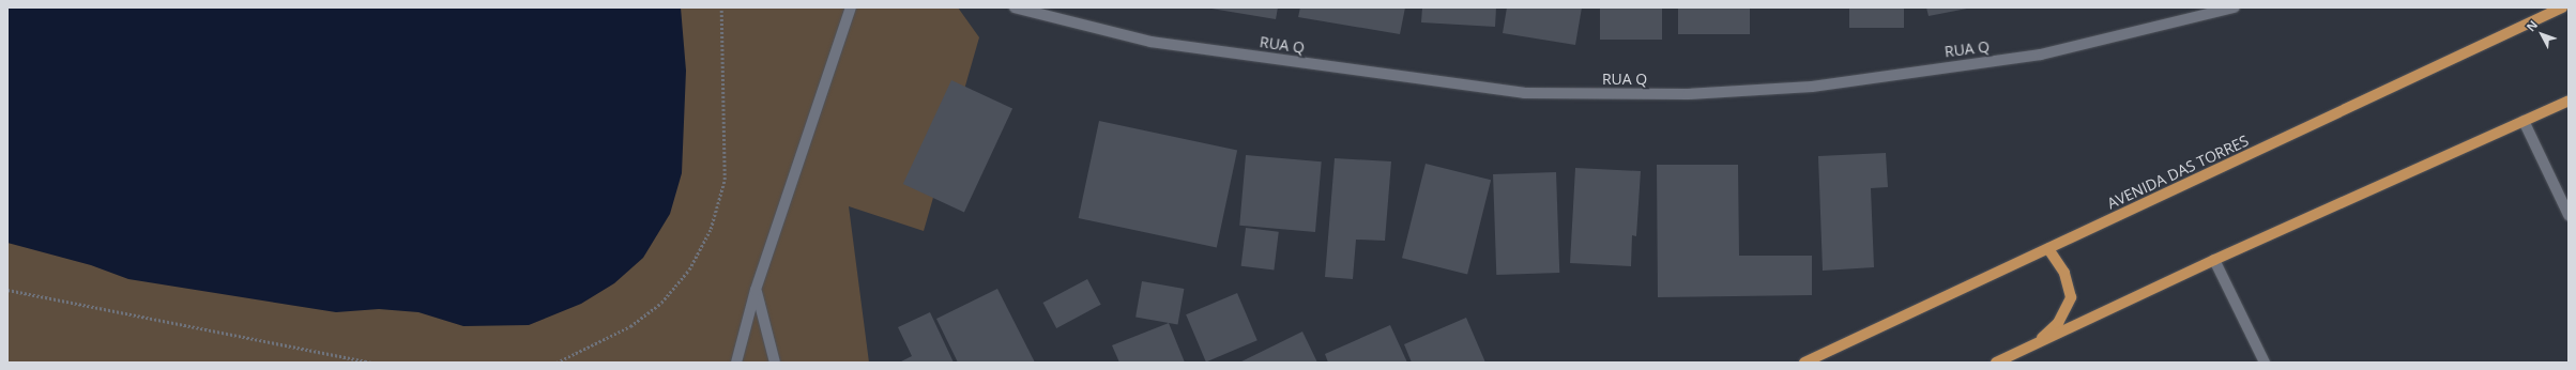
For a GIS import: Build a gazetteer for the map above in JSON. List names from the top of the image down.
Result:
{
  "streets": {
    "main road": ["AVENIDA DAS TORRES"],
    "street": ["RUA Q"]
  },
  "north": "top left"
}
